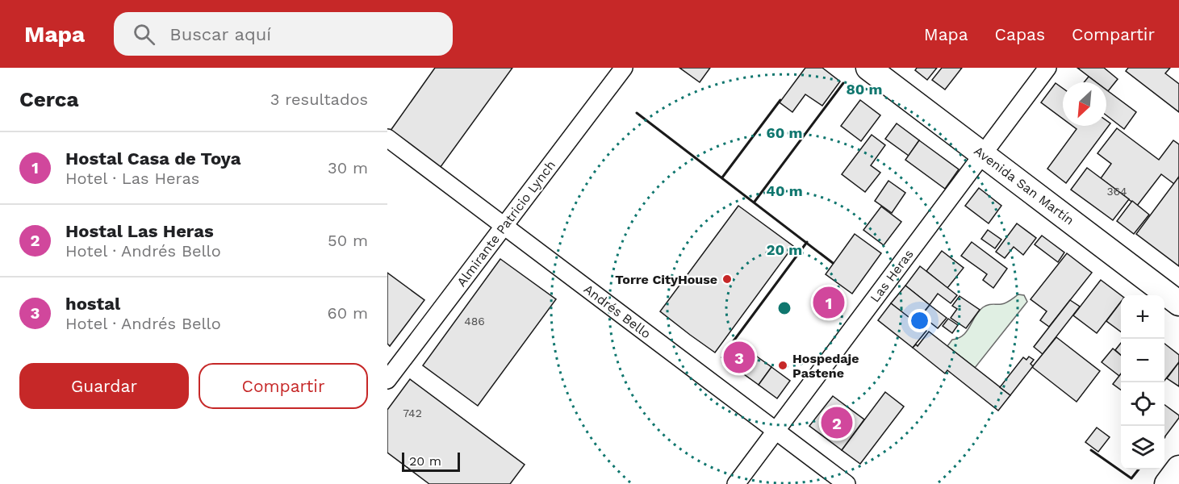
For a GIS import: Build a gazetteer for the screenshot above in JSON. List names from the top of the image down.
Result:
{
  "streets": {
    "main road": ["Avenida San Martín"],
    "street": ["Almirante Patricio Lynch", "Las Heras", "Andrés Bello"]
  },
  "crossings": [
    ["Avenida San Martín", "Las Heras"],
    ["Almirante Patricio Lynch", "Andrés Bello"],
    ["Las Heras", "Andrés Bello"]
  ],
  "places": ["Torre CityHouse", "Hospedaje Pastene"],
  "house_numbers": ["364", "486", "742"],
  "scale_bar": "20 m",
  "north": "bottom left",
  "page": {
    "header": "Mapa",
    "search": "Buscar aquí",
    "nav": ["Mapa", "Capas", "Compartir"],
    "heading": ["Cerca", "3 resultados"],
    "list": [
      {
        "mark": "1",
        "name": "Hostal Casa de Toya",
        "note": "Hotel · Las Heras",
        "value": "30 m"
      },
      {
        "mark": "2",
        "name": "Hostal Las Heras",
        "note": "Hotel · Andrés Bello",
        "value": "50 m"
      },
      {
        "mark": "3",
        "name": "hostal",
        "note": "Hotel · Andrés Bello",
        "value": "60 m"
      }
    ],
    "pins": ["1", "3", "2"],
    "map_buttons": ["+", "−"],
    "buttons": ["Guardar", "Compartir"],
    "scale": "20 m"
  },
  "rings": [
    "80 m",
    "60 m",
    "40 m",
    "20 m"
  ]
}
